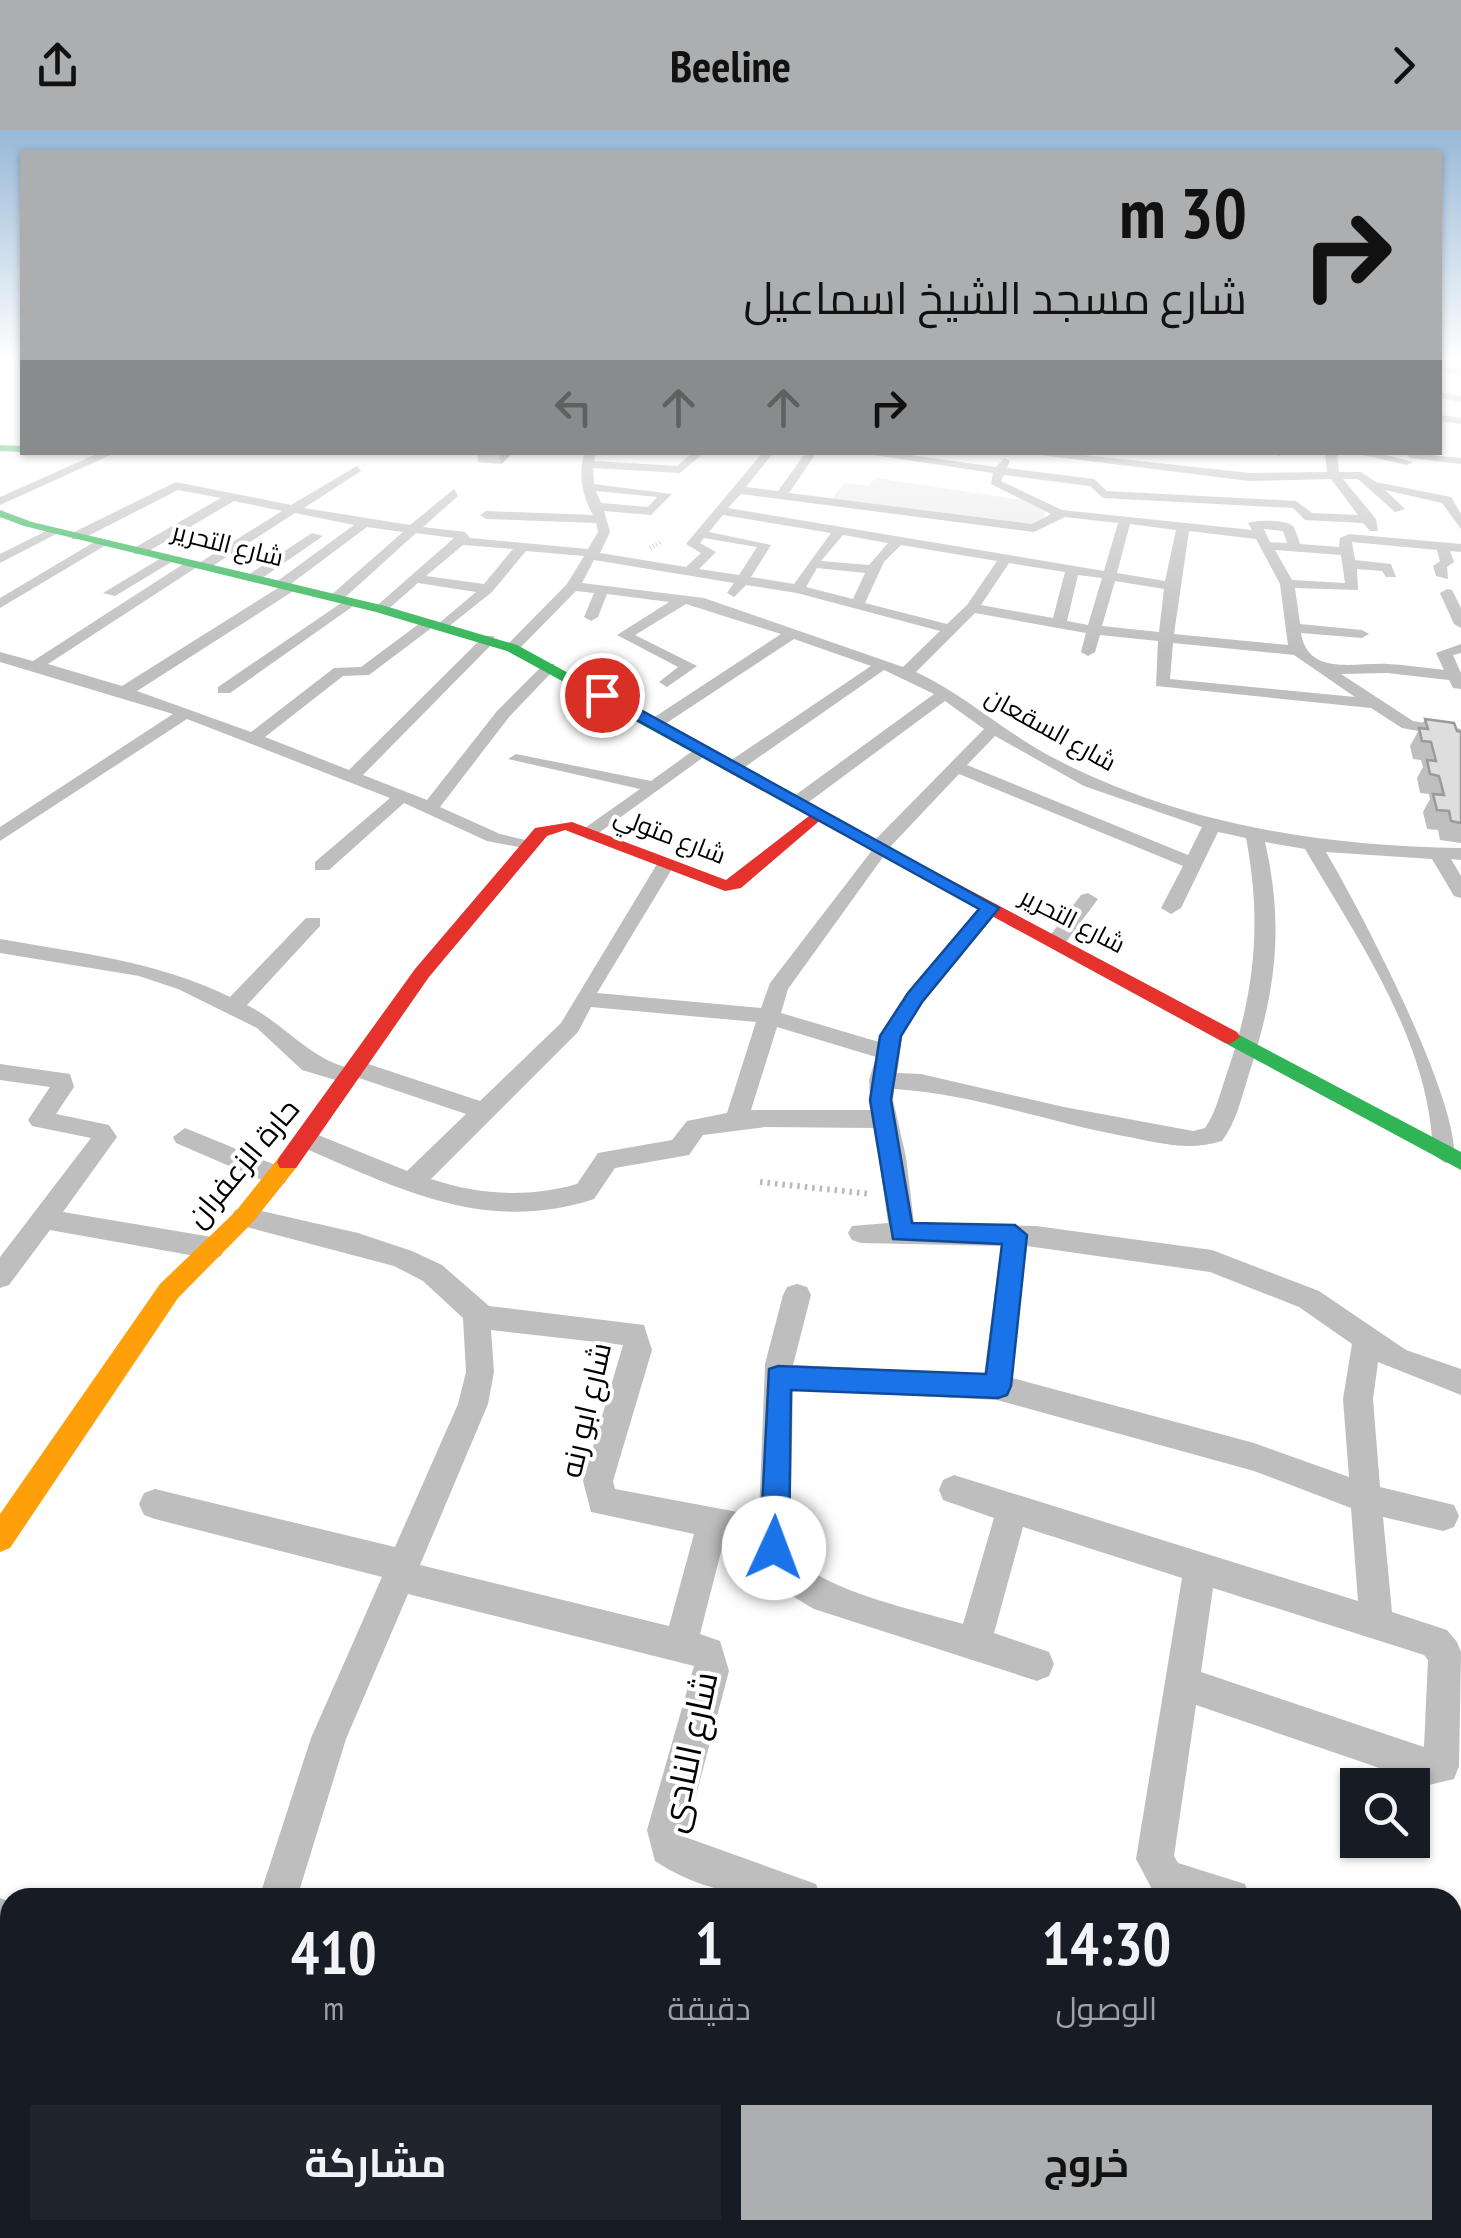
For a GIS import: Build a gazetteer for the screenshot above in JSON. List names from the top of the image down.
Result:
{
  "streets": {
    "street": [
      "شارع التحرير",
      "شارع السقعان",
      "شارع متولي",
      "حارة الزعفران",
      "شارع ابو رنه",
      "شارع النادى"
    ]
  },
  "crossings": [
    ["شارع التحرير", "شارع متولي"],
    ["شارع متولي", "حارة الزعفران"],
    ["حارة الزعفران", "شارع ابو رنه"]
  ],
  "page": {
    "header": "Beeline",
    "turn": ["30 m", "شارع مسجد الشيخ اسماعيل"],
    "eta": [
      "14:30",
      "الوصول",
      "1",
      "دقيقة",
      "410",
      "m"
    ],
    "buttons": ["خروج", "مشاركة"]
  }
}
